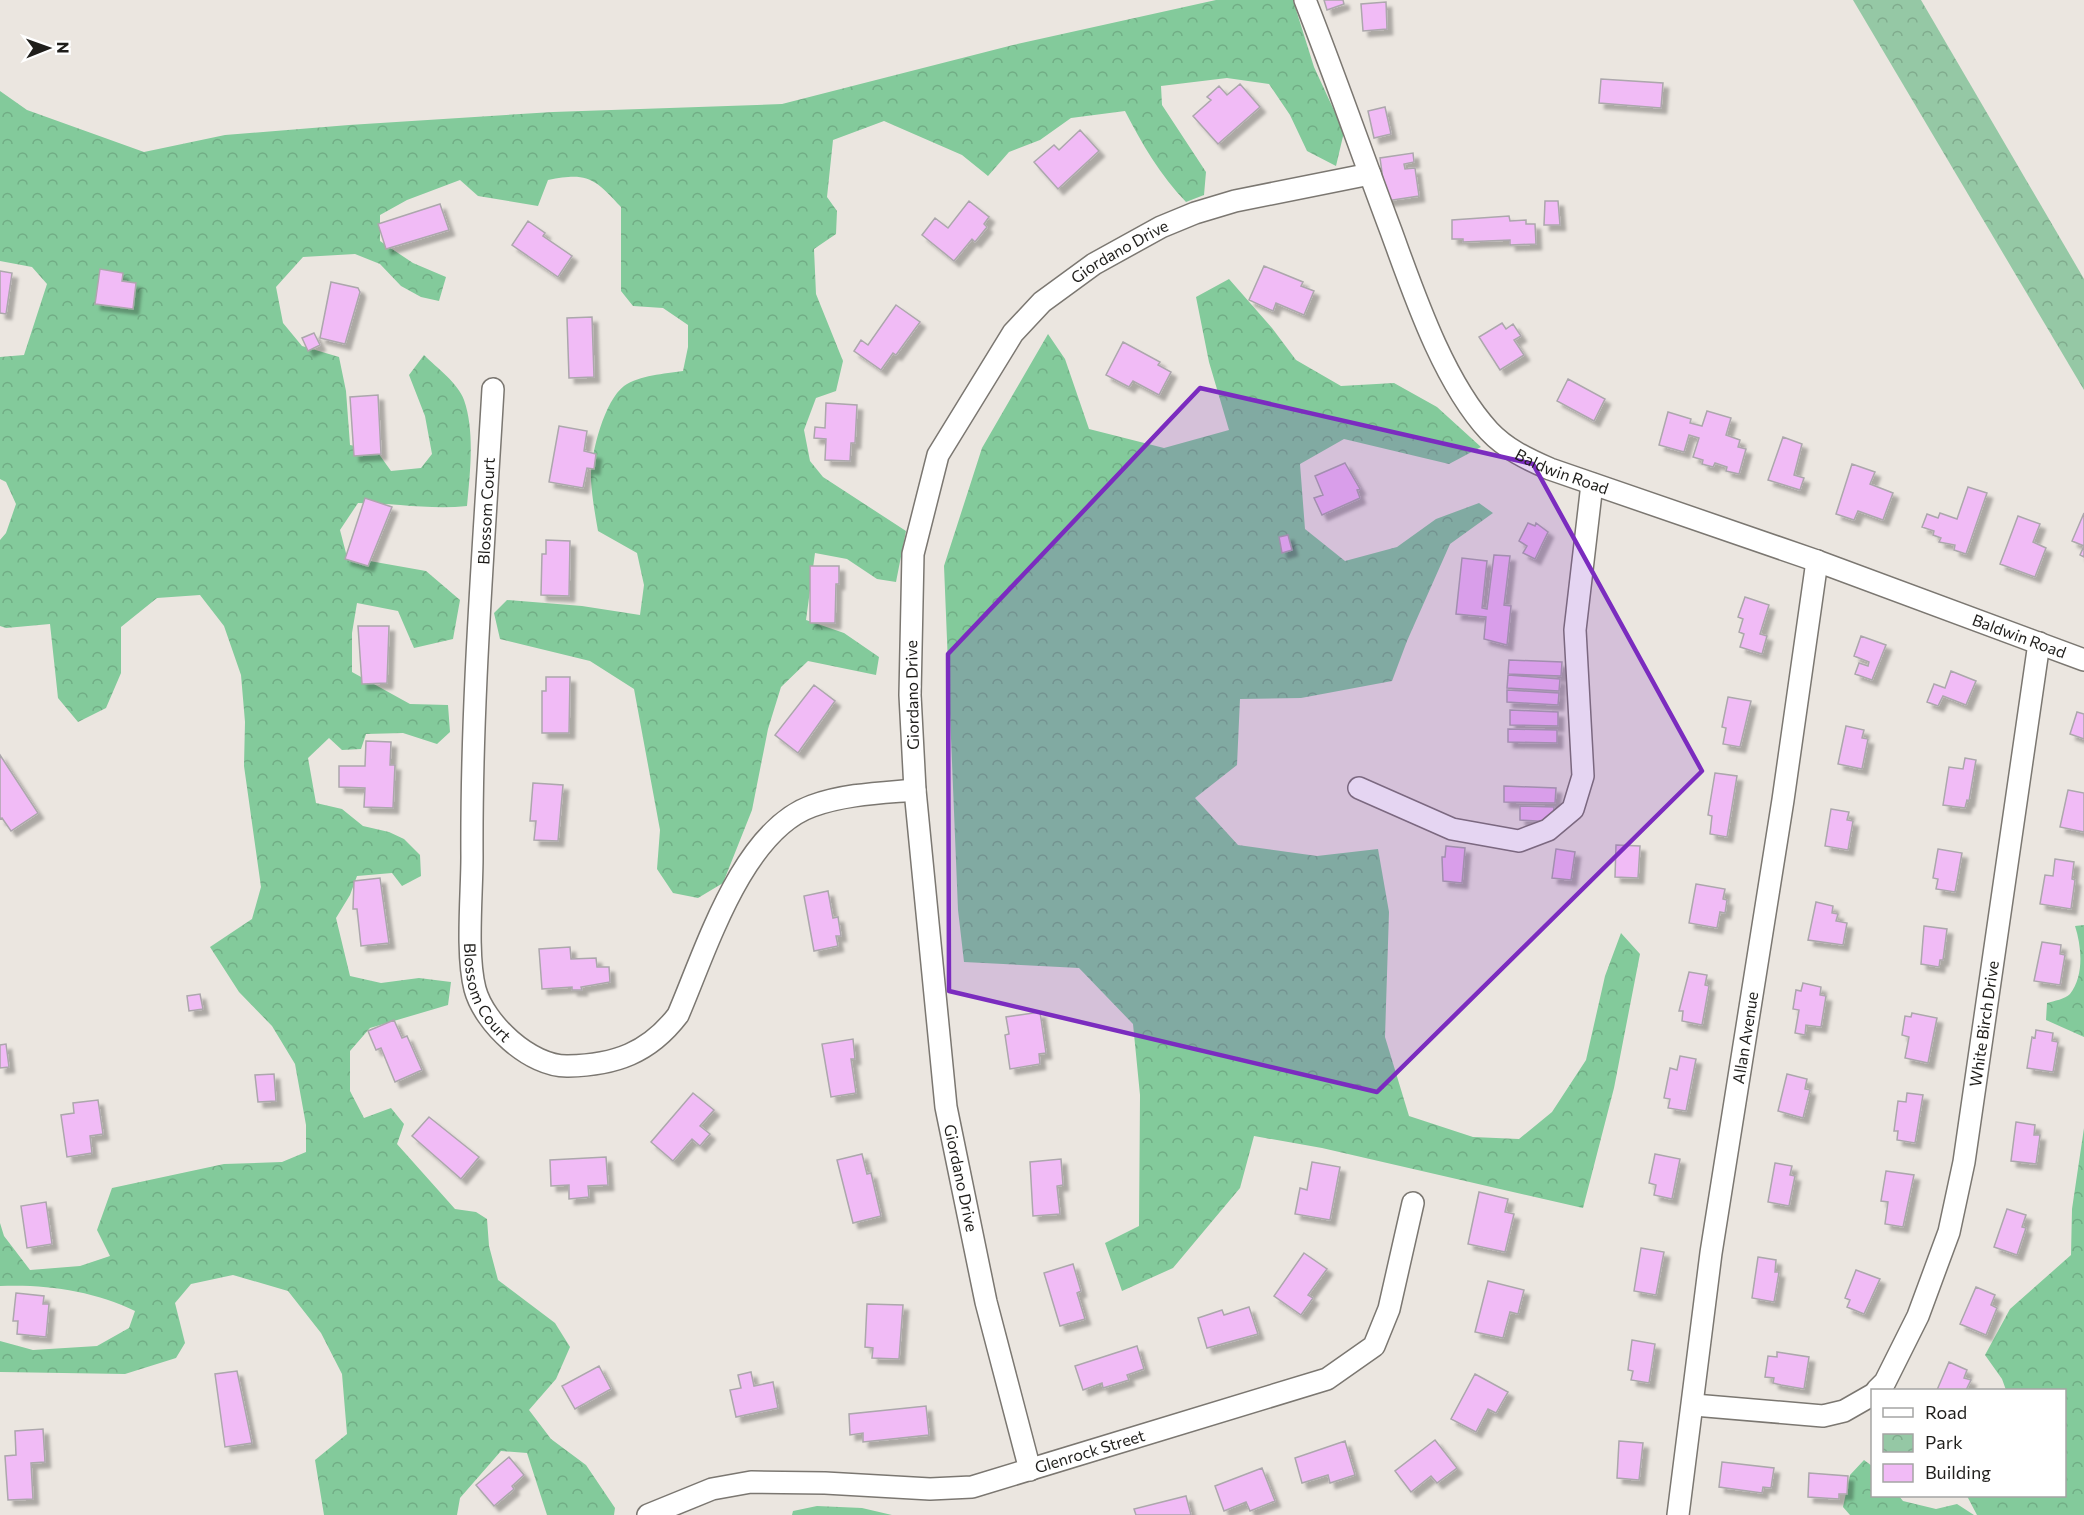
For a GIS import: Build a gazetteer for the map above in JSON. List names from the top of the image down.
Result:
{
  "streets": {
    "street": [
      "Giordano Drive",
      "Baldwin Road",
      "Blossom Court",
      "White Birch Drive",
      "Allan Avenue",
      "Glenrock Street"
    ]
  },
  "crossings": [
    ["Giordano Drive", "Baldwin Road"],
    ["Giordano Drive", "Blossom Court"],
    ["Giordano Drive", "Glenrock Street"],
    ["Baldwin Road", "White Birch Drive"],
    ["Baldwin Road", "Allan Avenue"]
  ],
  "legend": ["Road", "Park", "Building"],
  "north": "right"
}
